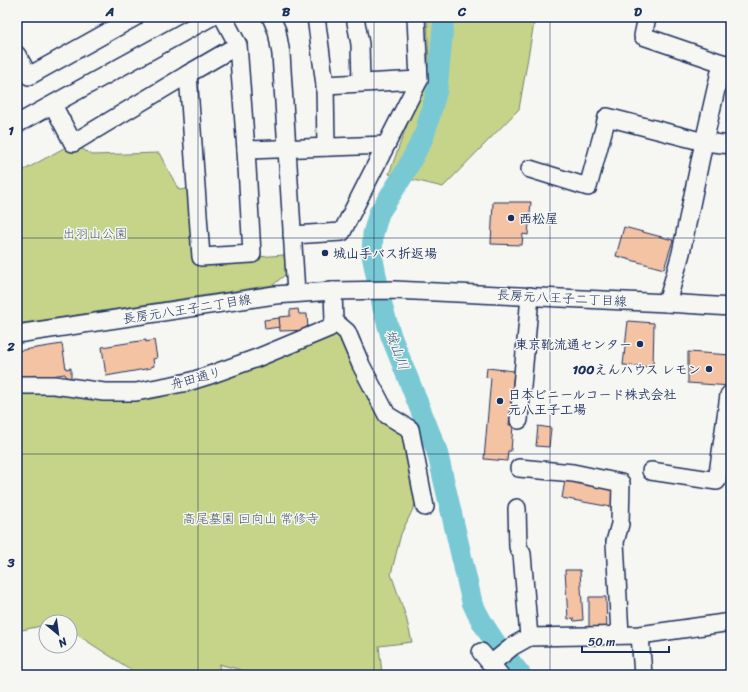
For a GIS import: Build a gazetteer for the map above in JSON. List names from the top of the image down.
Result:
{
  "streets": {
    "street": ["長房元八王子二丁目線", "舟田通り"]
  },
  "water": ["城山川"],
  "parks": ["出羽山公園", "高尾墓園 回向山 常修寺"],
  "places": [
    "西松屋",
    "城山手バス折返場",
    "東京靴流通センター",
    "100えんハウス レモン",
    "日本ビニールコード株式会社 元八王子工場"
  ],
  "scale_bar": "50 m",
  "north": "bottom right",
  "grid": {
    "columns": [
      "A",
      "B",
      "C",
      "D"
    ],
    "rows": ["1", "2", "3"]
  }
}
